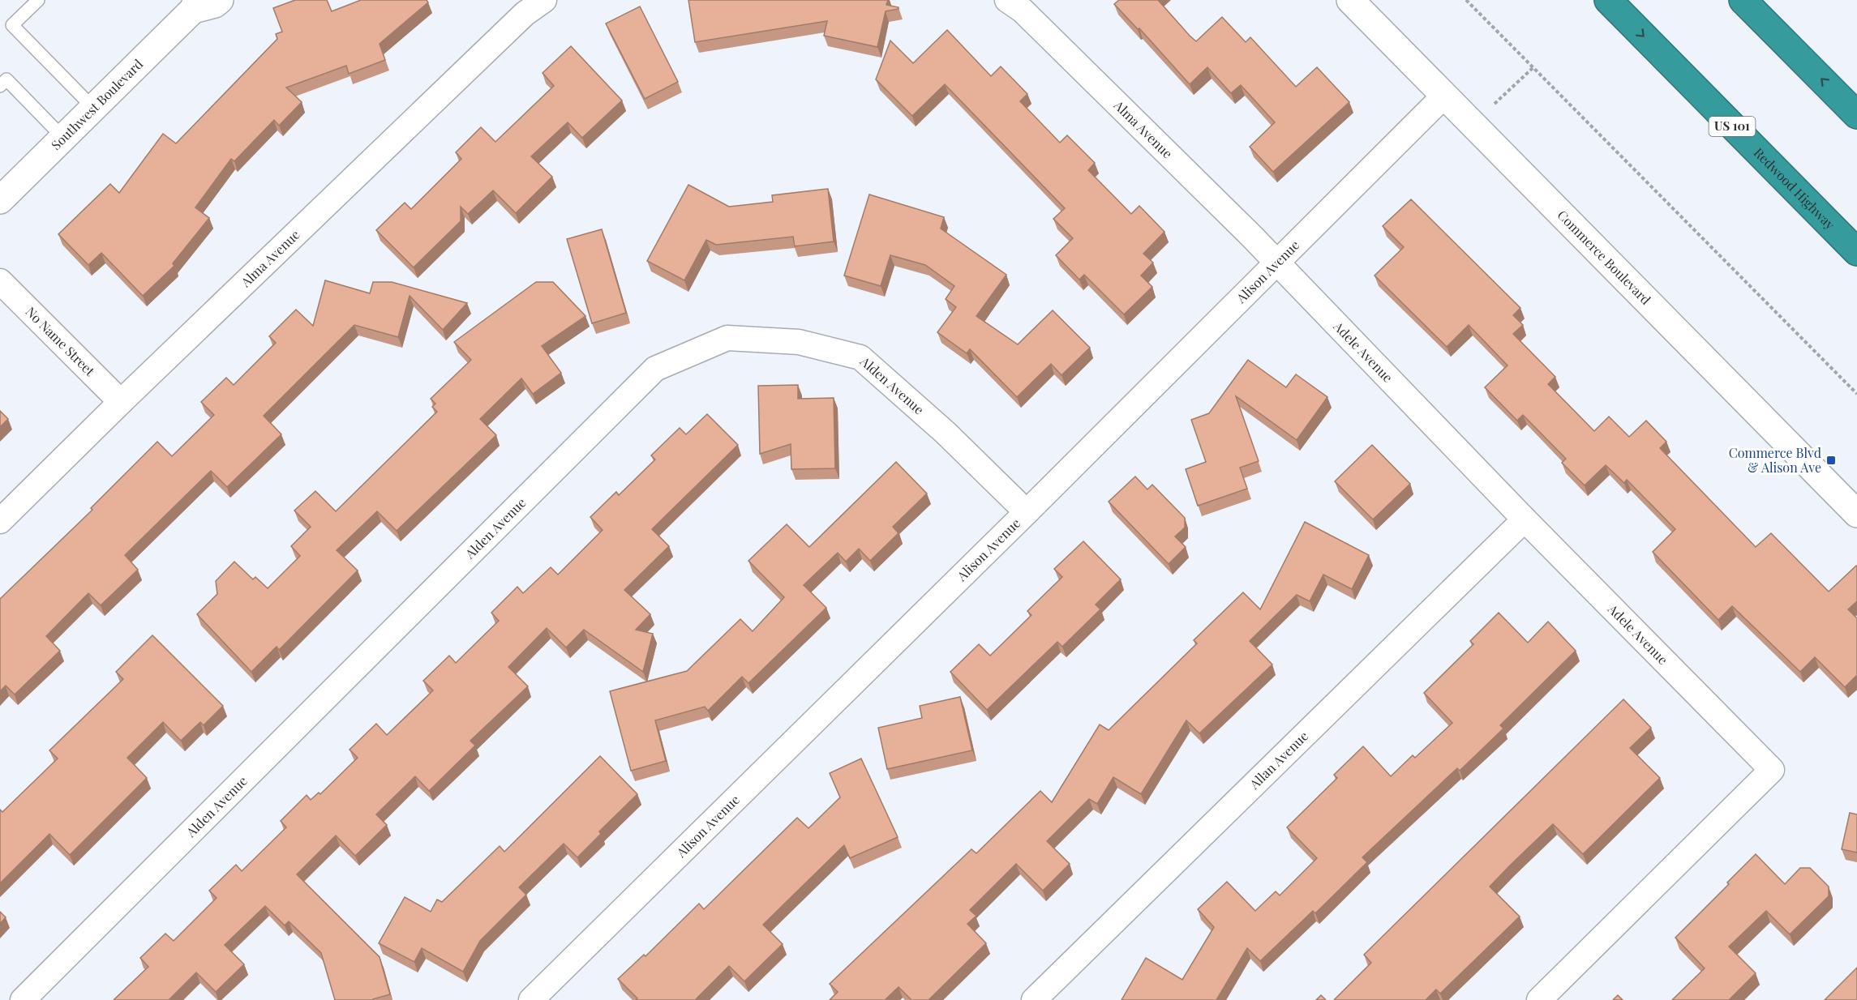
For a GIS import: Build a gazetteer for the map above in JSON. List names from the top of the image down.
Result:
{
  "streets": {
    "highway": ["US 101", "Redwood Highway"],
    "street": [
      "Southwest Boulevard",
      "Alma Avenue",
      "Commerce Boulevard",
      "Alison Avenue",
      "No Name Street",
      "Adele Avenue",
      "Alden Avenue",
      "Allan Avenue"
    ]
  },
  "crossings": [
    ["Alma Avenue", "Alison Avenue"],
    ["Alma Avenue", "No Name Street"],
    ["Alma Avenue", "Adele Avenue"],
    ["Commerce Boulevard", "Alison Avenue"],
    ["Alison Avenue", "Adele Avenue"],
    ["Alison Avenue", "Alden Avenue"],
    ["Adele Avenue", "Allan Avenue"]
  ],
  "places": {
    "transit": ["Commerce Blvd & Alison Ave"]
  }
}
